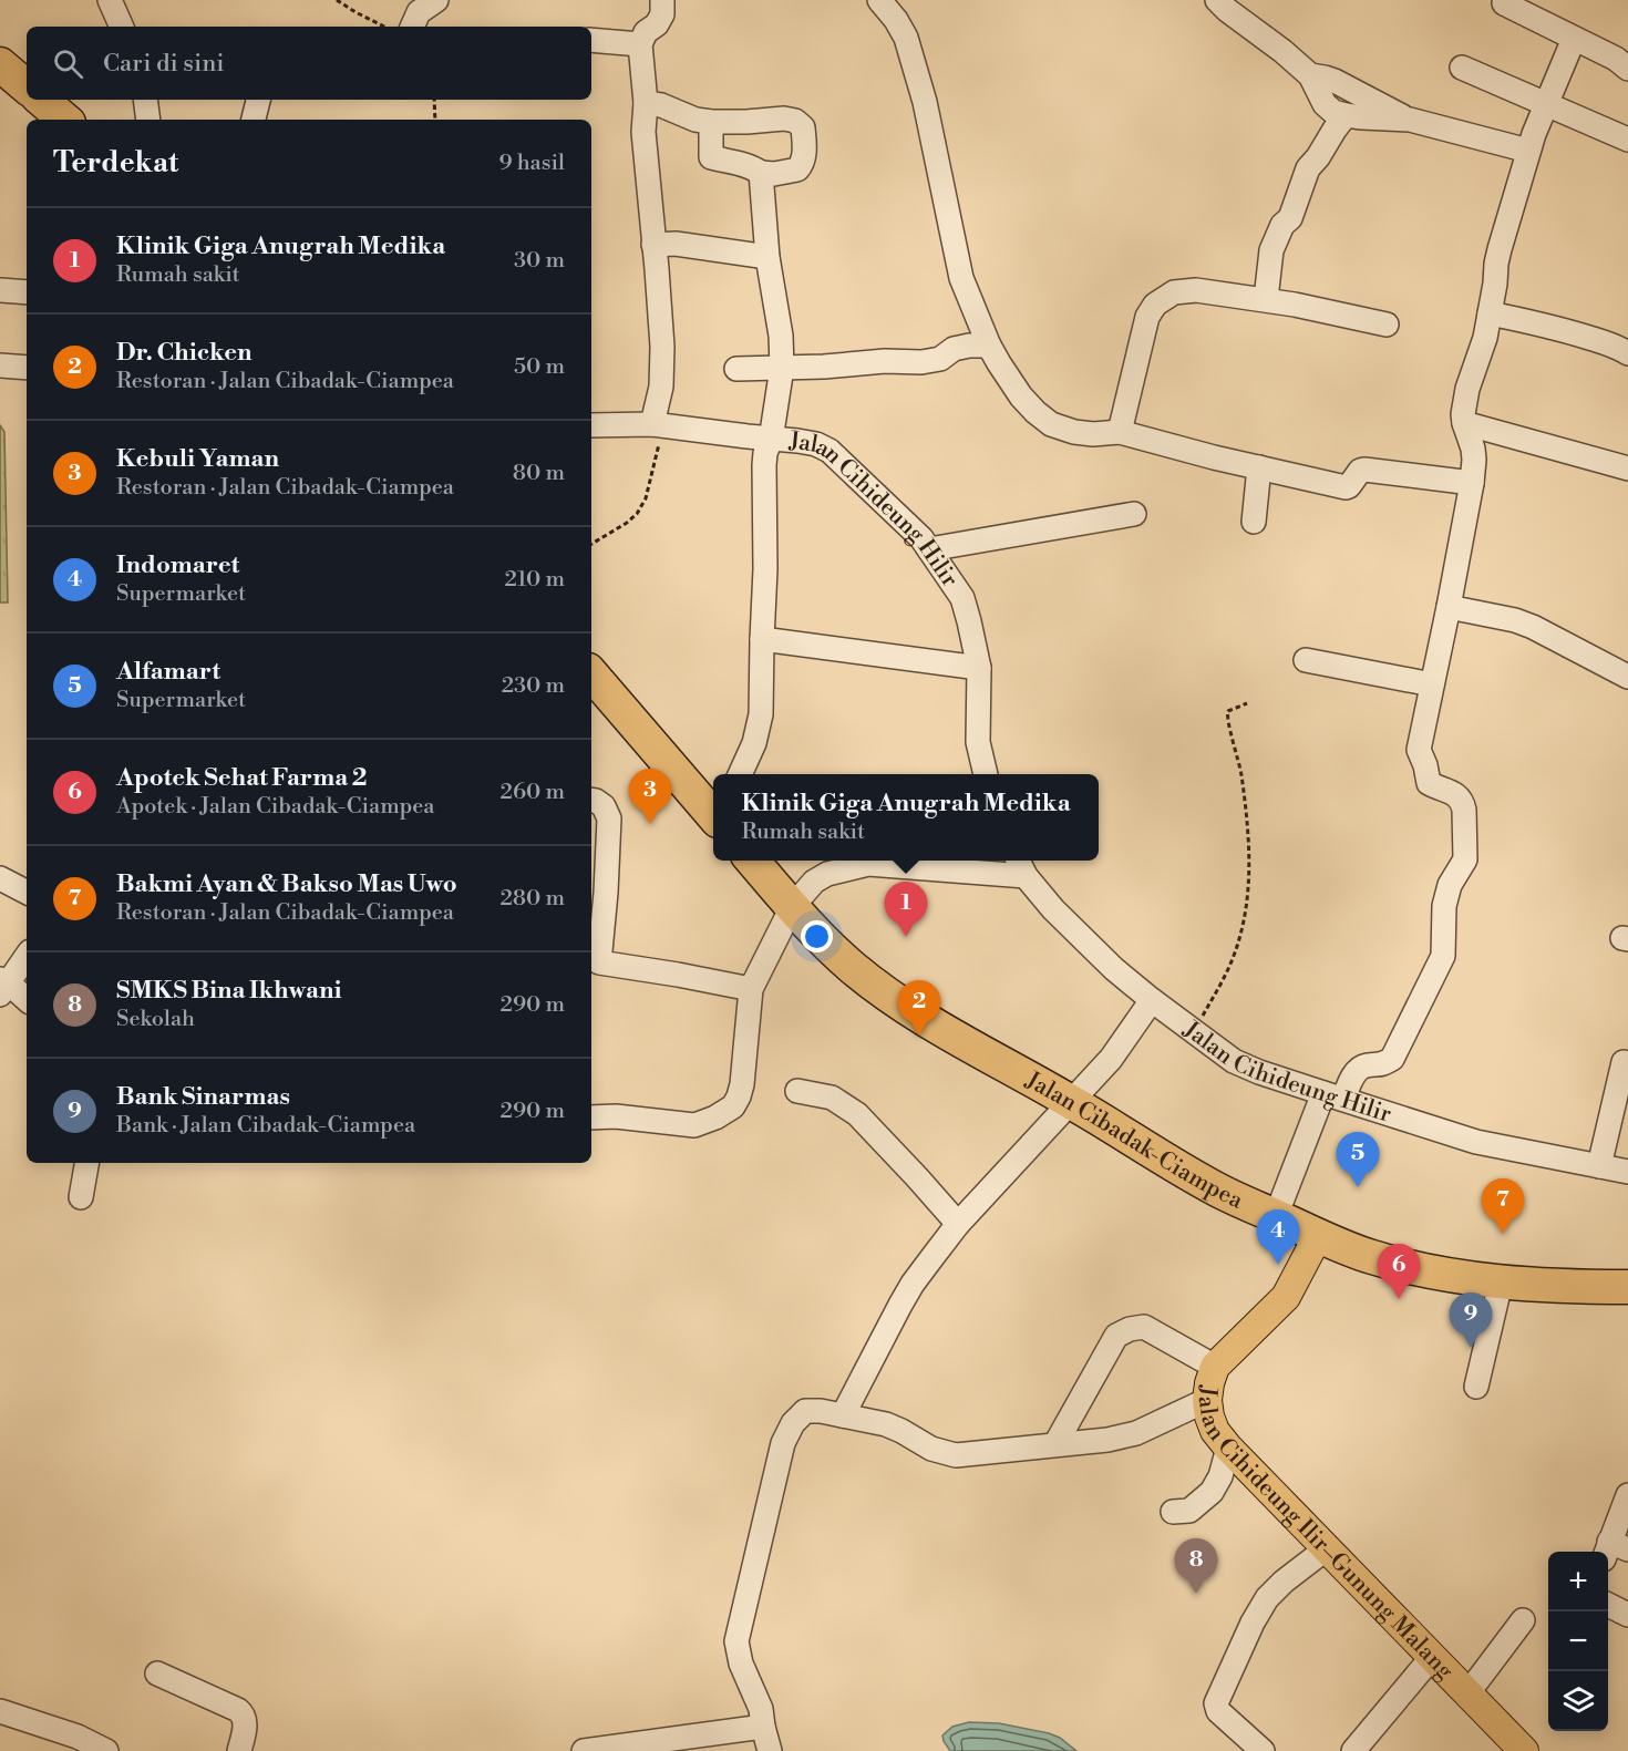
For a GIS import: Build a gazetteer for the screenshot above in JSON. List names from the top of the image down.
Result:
{
  "streets": {
    "highway": ["Jalan Cibadak-Ciampea"],
    "main road": ["Jalan Cihideung Ilir–Gunung Malang"],
    "street": ["Jalan Cihideung Hilir"]
  },
  "crossings": [
    ["Jalan Cibadak-Ciampea", "Jalan Cihideung Ilir–Gunung Malang"]
  ],
  "page": {
    "search": "Cari di sini",
    "heading": ["Terdekat", "9 hasil"],
    "list": [
      {
        "mark": "1",
        "name": "Klinik Giga Anugrah Medika",
        "note": "Rumah sakit",
        "value": "30 m"
      },
      {
        "mark": "2",
        "name": "Dr. Chicken",
        "note": "Restoran · Jalan Cibadak-Ciampea",
        "value": "50 m"
      },
      {
        "mark": "3",
        "name": "Kebuli Yaman",
        "note": "Restoran · Jalan Cibadak-Ciampea",
        "value": "80 m"
      },
      {
        "mark": "4",
        "name": "Indomaret",
        "note": "Supermarket",
        "value": "210 m"
      },
      {
        "mark": "5",
        "name": "Alfamart",
        "note": "Supermarket",
        "value": "230 m"
      },
      {
        "mark": "6",
        "name": "Apotek Sehat Farma 2",
        "note": "Apotek · Jalan Cibadak-Ciampea",
        "value": "260 m"
      },
      {
        "mark": "7",
        "name": "Bakmi Ayan & Bakso Mas Uwo",
        "note": "Restoran · Jalan Cibadak-Ciampea",
        "value": "280 m"
      },
      {
        "mark": "8",
        "name": "SMKS Bina Ikhwani",
        "note": "Sekolah",
        "value": "290 m"
      },
      {
        "mark": "9",
        "name": "Bank Sinarmas",
        "note": "Bank · Jalan Cibadak-Ciampea",
        "value": "290 m"
      }
    ],
    "pins": [
      "3",
      "1",
      "2",
      "5",
      "7",
      "4",
      "6",
      "9",
      "8"
    ],
    "popup": ["Klinik Giga Anugrah Medika", "Rumah sakit"],
    "map_buttons": ["+", "−"]
  }
}
